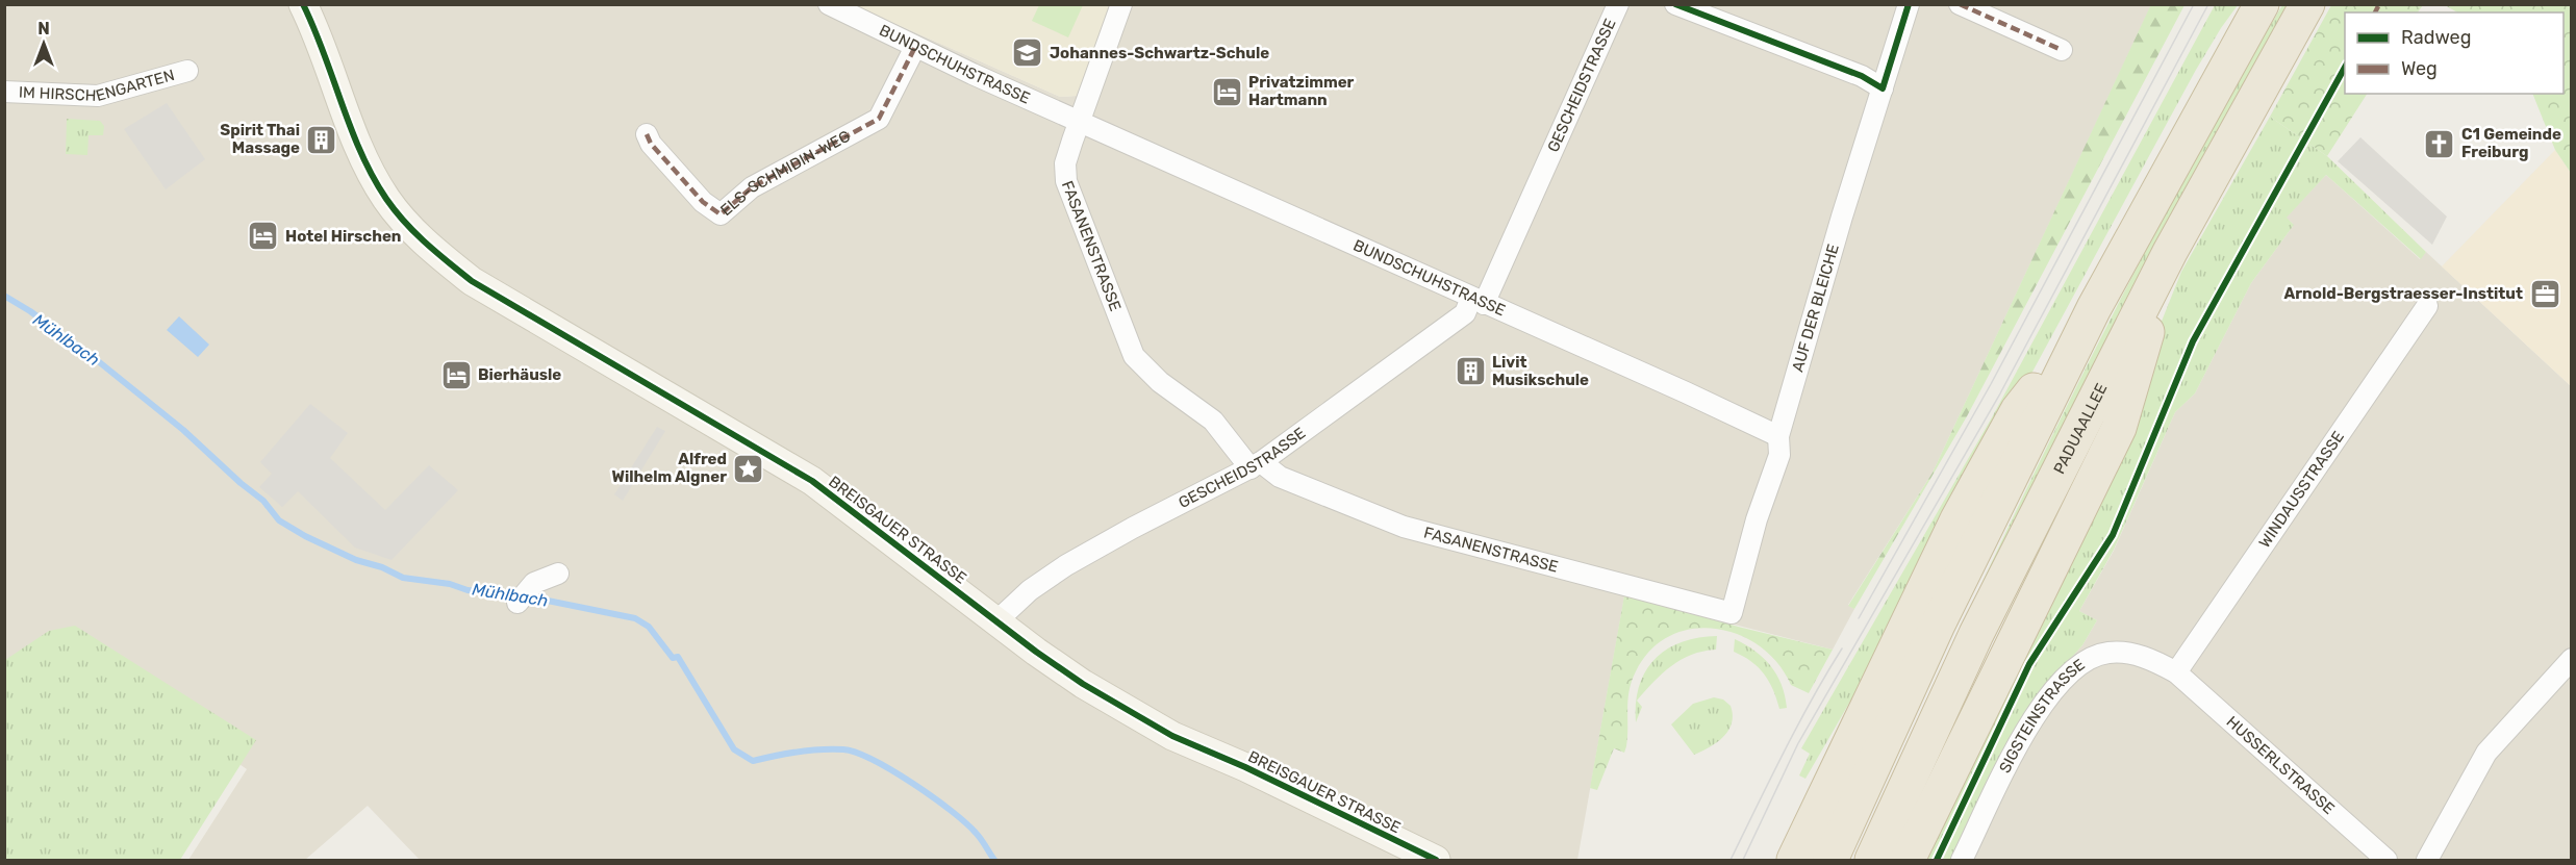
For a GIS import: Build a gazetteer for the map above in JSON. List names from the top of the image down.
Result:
{
  "streets": {
    "highway": ["PADUAALLEE"],
    "street": [
      "BUNDSCHUHSTRASSE",
      "IM HIRSCHENGARTEN",
      "GESCHEIDSTRASSE",
      "ELS-SCHMIDIN-WEG",
      "FASANENSTRASSE",
      "AUF DER BLEICHE",
      "WINDAUSSTRASSE",
      "BREISGAUER STRASSE",
      "SIGSTEINSTRASSE",
      "HUSSERLSTRASSE"
    ]
  },
  "crossings": [
    ["BUNDSCHUHSTRASSE", "GESCHEIDSTRASSE"],
    ["BUNDSCHUHSTRASSE", "ELS-SCHMIDIN-WEG"],
    ["BUNDSCHUHSTRASSE", "FASANENSTRASSE"],
    ["BUNDSCHUHSTRASSE", "AUF DER BLEICHE"],
    ["GESCHEIDSTRASSE", "FASANENSTRASSE"],
    ["GESCHEIDSTRASSE", "BREISGAUER STRASSE"],
    ["FASANENSTRASSE", "AUF DER BLEICHE"],
    ["WINDAUSSTRASSE", "SIGSTEINSTRASSE"],
    ["WINDAUSSTRASSE", "HUSSERLSTRASSE"],
    ["SIGSTEINSTRASSE", "HUSSERLSTRASSE"]
  ],
  "water": ["Mühlbach"],
  "places": {
    "school or university": ["Johannes-Schwartz-Schule"],
    "hotel": ["Privatzimmer Hartmann", "Hotel Hirschen", "Bierhäusle"],
    "building": ["Spirit Thai Massage", "Livit Musikschule"],
    "church": ["C1 Gemeinde Freiburg"],
    "office": ["Arnold-Bergstraesser-Institut"],
    "place": ["Alfred Wilhelm Algner"]
  },
  "legend": ["Radweg", "Weg"],
  "north": "top"
}
